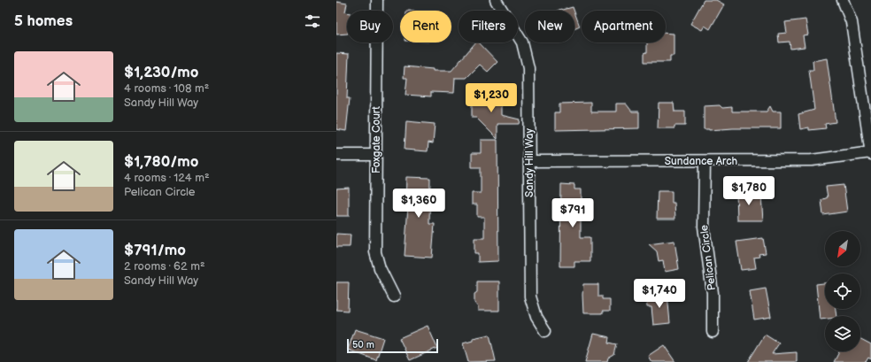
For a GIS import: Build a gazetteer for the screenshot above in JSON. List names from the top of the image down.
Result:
{
  "streets": {
    "street": [
      "Foxgate Court",
      "Sundance Arch",
      "Sandy Hill Way",
      "Pelican Circle"
    ]
  },
  "crossings": [
    ["Sundance Arch", "Sandy Hill Way"],
    ["Sundance Arch", "Pelican Circle"]
  ],
  "scale_bar": "50 m",
  "north": "bottom left",
  "page": {
    "heading": "5 homes",
    "chip": [
      "Buy",
      "Rent",
      "Filters",
      "New",
      "Apartment"
    ],
    "list": [
      {
        "name": "$1,230/mo",
        "note": "4 rooms · 108 m² · Sandy Hill Way"
      },
      {
        "name": "$1,780/mo",
        "note": "4 rooms · 124 m² · Pelican Circle"
      },
      {
        "name": "$791/mo",
        "note": "2 rooms · 62 m² · Sandy Hill Way"
      }
    ],
    "price": [
      "$1,230",
      "$1,780",
      "$1,360",
      "$791",
      "$1,740"
    ],
    "scale": "50 m"
  }
}
